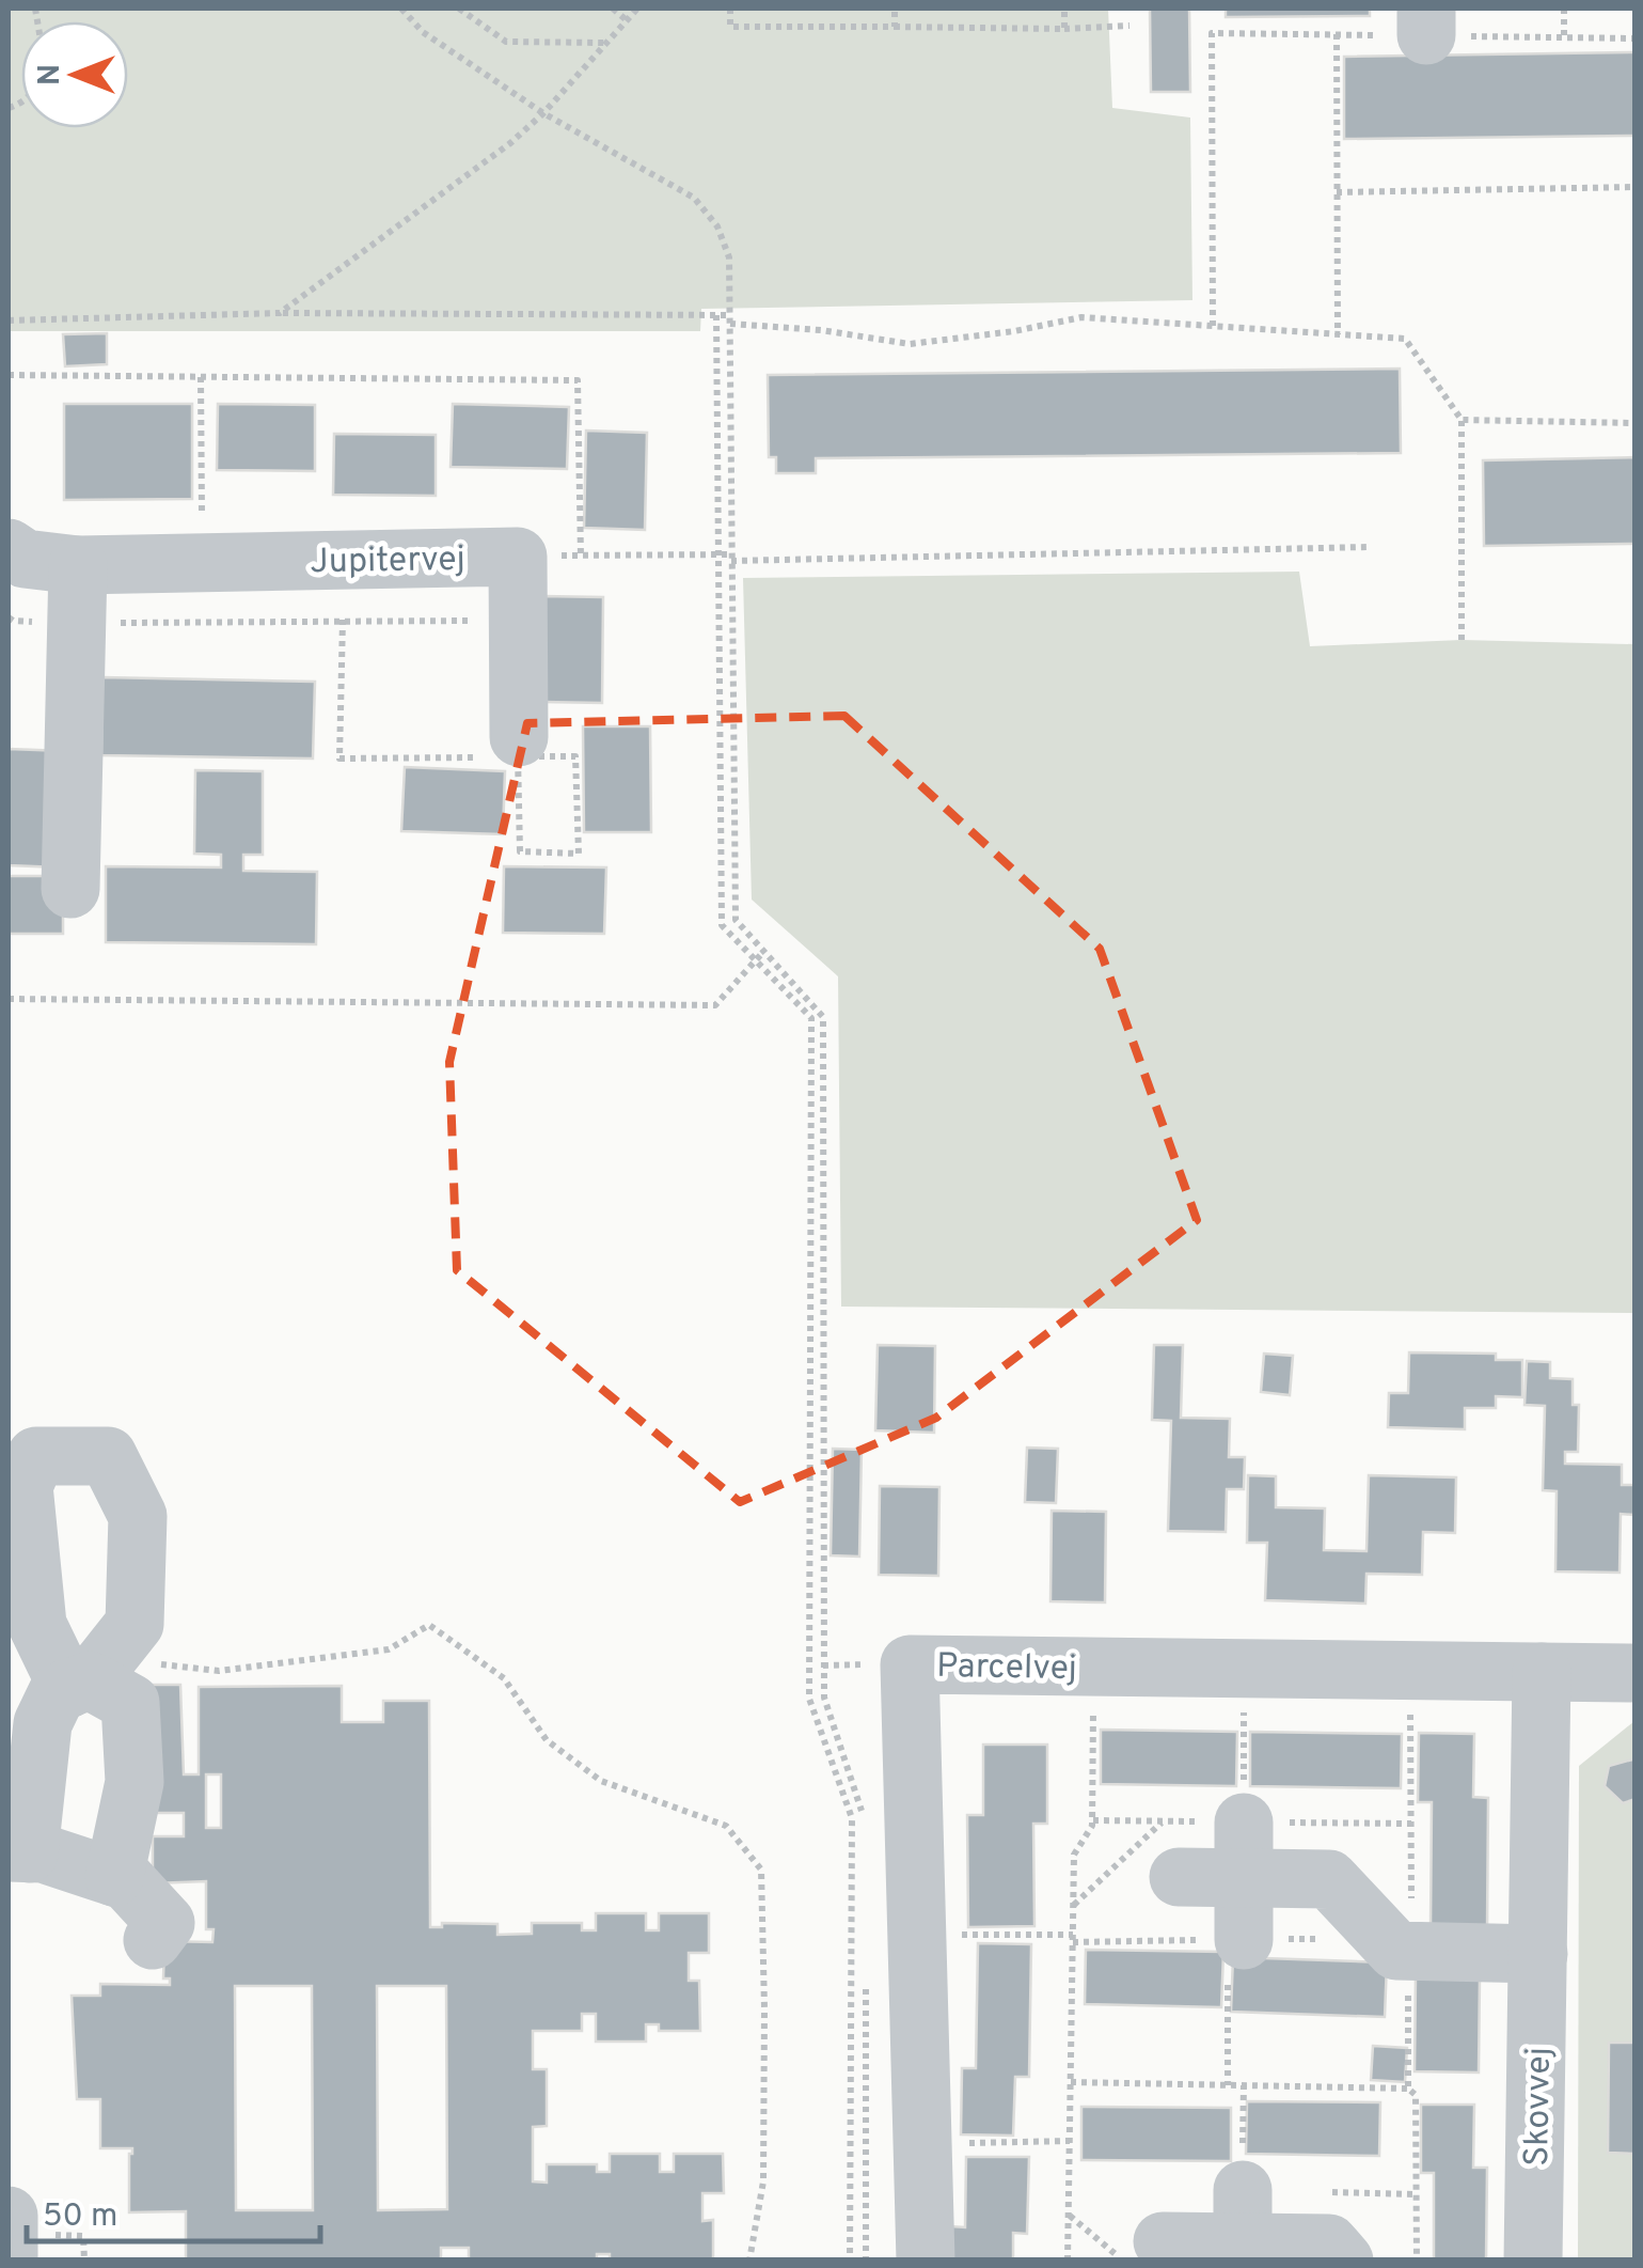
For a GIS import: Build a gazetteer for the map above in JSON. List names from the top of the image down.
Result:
{
  "streets": {
    "street": ["Jupitervej", "Parcelvej", "Skovvej"]
  },
  "crossings": [
    ["Parcelvej", "Skovvej"]
  ],
  "scale_bar": "50 m",
  "north": "left"
}
